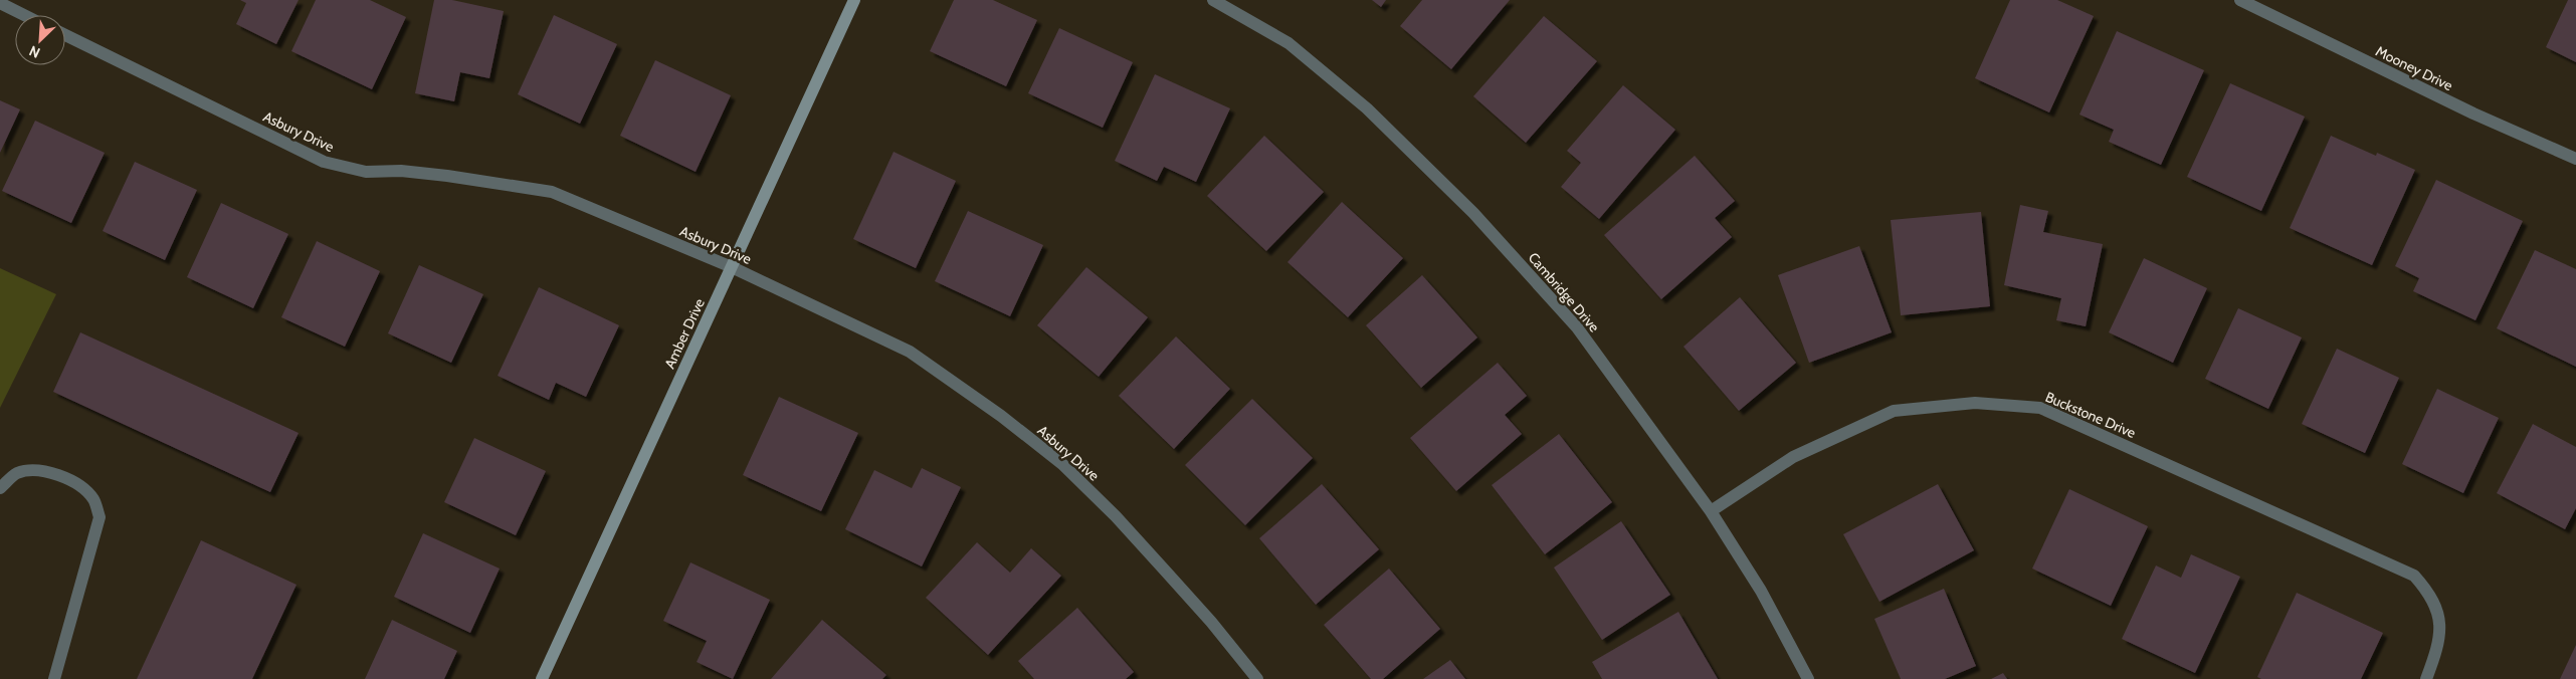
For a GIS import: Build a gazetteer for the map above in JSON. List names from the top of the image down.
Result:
{
  "streets": {
    "street": [
      "Mooney Drive",
      "Asbury Drive",
      "Cambridge Drive",
      "Amber Drive",
      "Buckstone Drive"
    ]
  },
  "crossings": [
    ["Asbury Drive", "Amber Drive"],
    ["Cambridge Drive", "Buckstone Drive"]
  ],
  "north": "bottom left"
}
